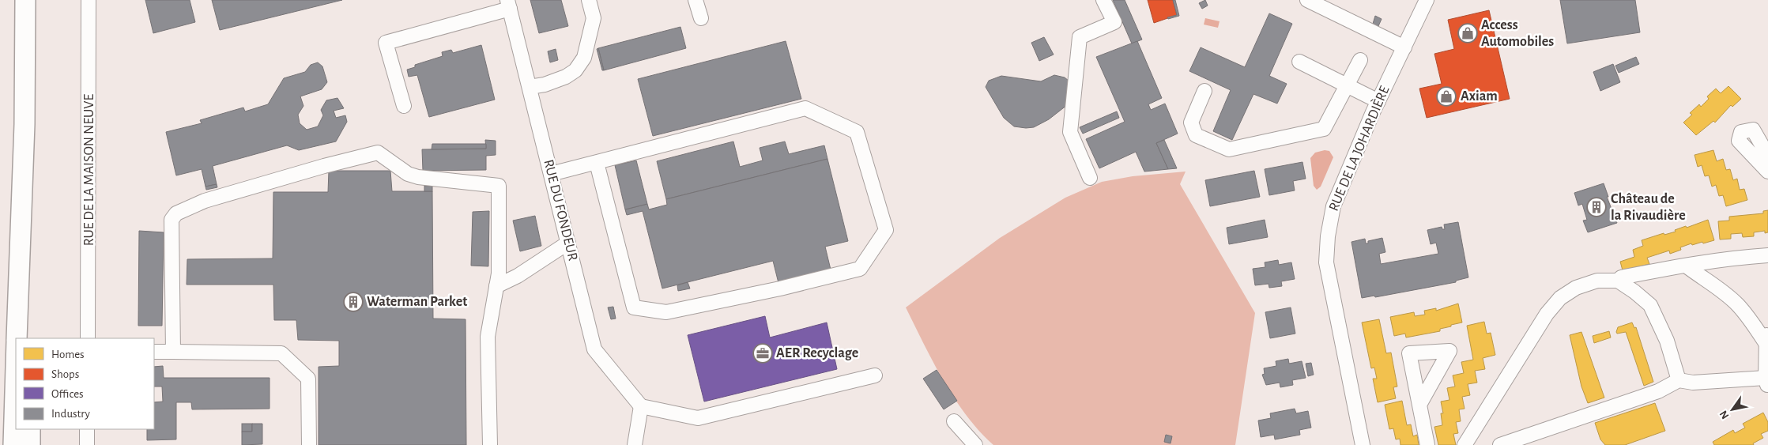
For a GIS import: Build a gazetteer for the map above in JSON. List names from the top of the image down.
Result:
{
  "streets": {
    "street": ["RUE DE LA JOHARDIÈRE", "RUE DE LA MAISON NEUVE", "RUE DU FONDEUR"]
  },
  "places": {
    "shop": ["Access Automobiles", "Axiam"],
    "building": ["Château de la Rivaudière", "Waterman Parket"],
    "office": ["AER Recyclage"]
  },
  "legend": [
    "Homes",
    "Shops",
    "Offices",
    "Industry"
  ],
  "north": "bottom left"
}
